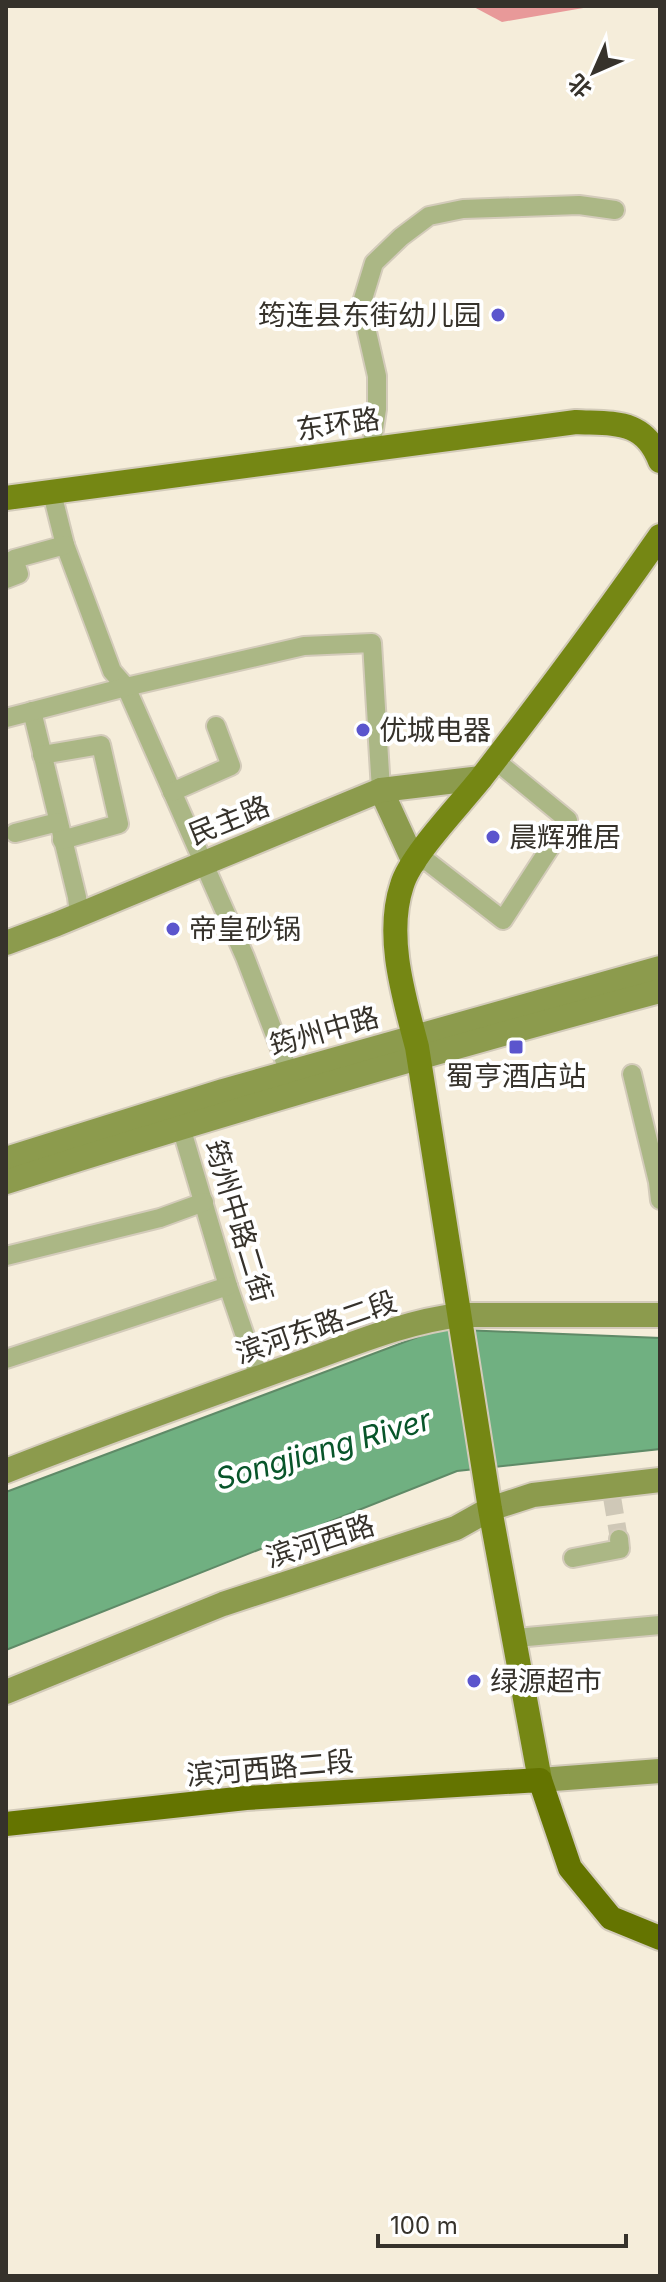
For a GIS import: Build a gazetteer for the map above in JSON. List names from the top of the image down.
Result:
{
  "streets": {
    "highway": ["滨河西路二段"],
    "main road": ["东环路"],
    "street": [
      "民主路",
      "筠州中路",
      "筠州中路二街",
      "滨河东路二段",
      "滨河西路"
    ]
  },
  "crossings": [
    ["筠州中路", "筠州中路二街"],
    ["筠州中路二街", "滨河东路二段"]
  ],
  "water": ["Songjiang River"],
  "places": {
    "other": [
      "筠连县东街幼儿园",
      "优城电器",
      "晨辉雅居",
      "帝皇砂锅",
      "绿源超市"
    ],
    "transit": ["蜀亨酒店站"]
  },
  "scale_bar": "100 m",
  "north": "bottom left"
}
